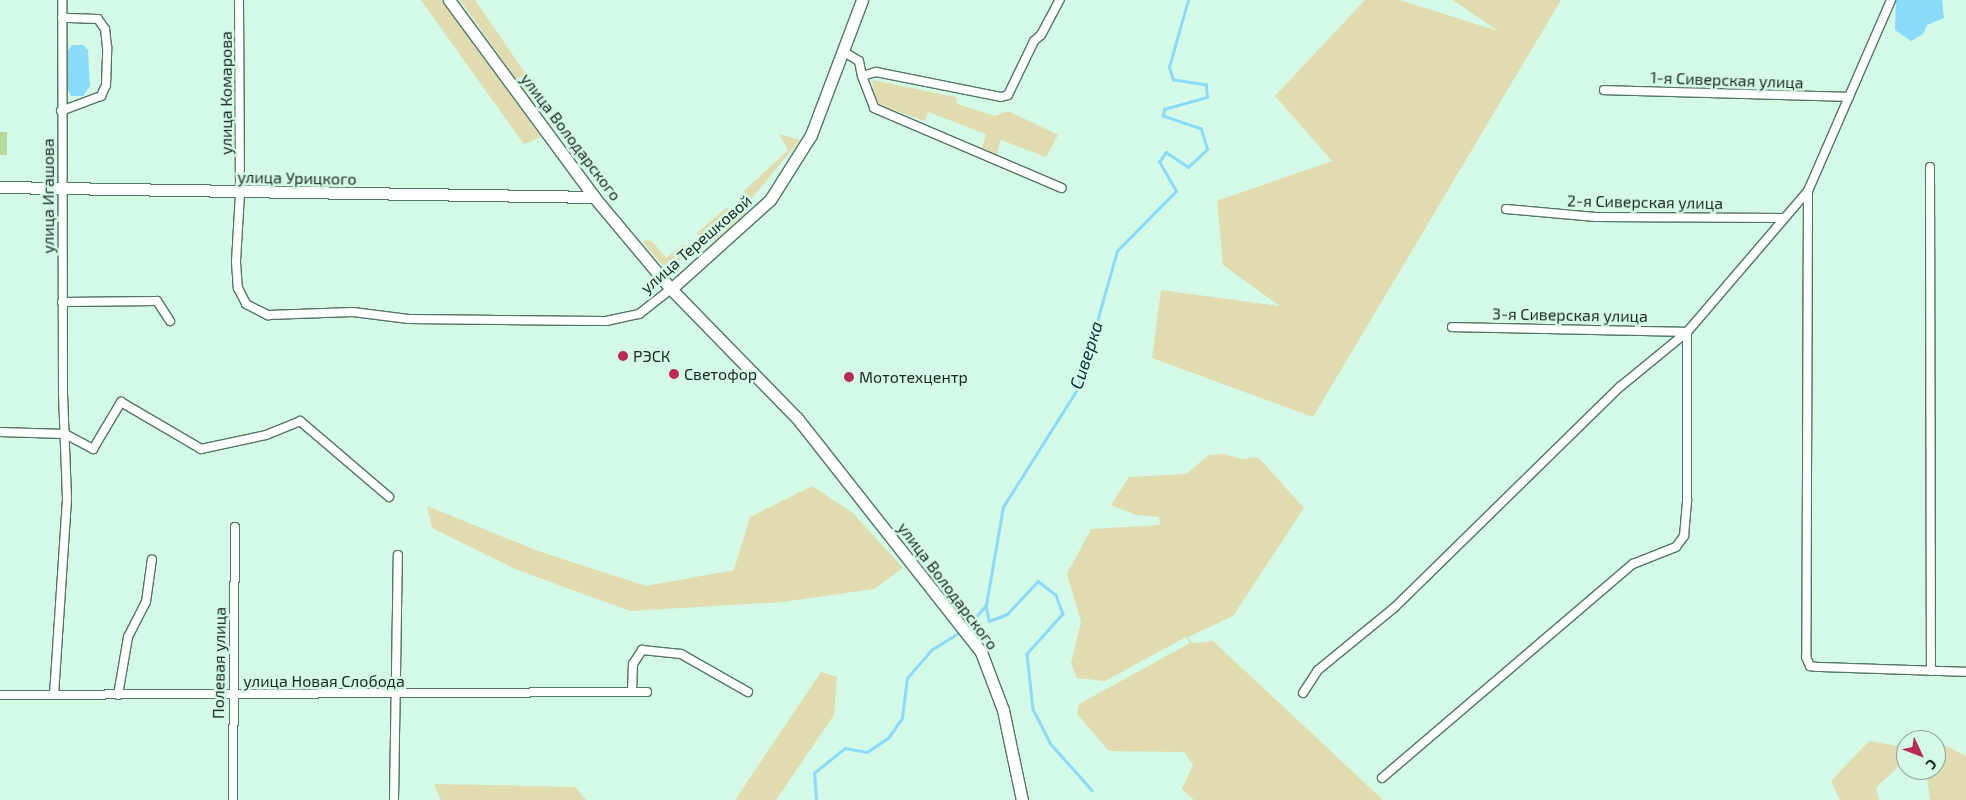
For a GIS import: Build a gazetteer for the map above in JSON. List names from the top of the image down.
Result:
{
  "streets": {
    "main road": ["улица Володарского", "улица Урицкого", "улица Терешковой"],
    "street": [
      "1-я Сиверская улица",
      "улица Комарова",
      "улица Игашова",
      "2-я Сиверская улица",
      "3-я Сиверская улица",
      "Полевая улица",
      "улица Новая Слобода"
    ]
  },
  "crossings": [
    ["улица Комарова", "улица Урицкого"],
    ["улица Комарова", "улица Терешковой"],
    ["улица Володарского", "улица Урицкого"],
    ["улица Володарского", "улица Терешковой"],
    ["улица Урицкого", "улица Игашова"],
    ["улица Игашова", "улица Новая Слобода"],
    ["Полевая улица", "улица Новая Слобода"]
  ],
  "water": ["Сиверка"],
  "places": ["РЭСК", "Светофор", "Мототехцентр"],
  "north": "bottom right"
}
